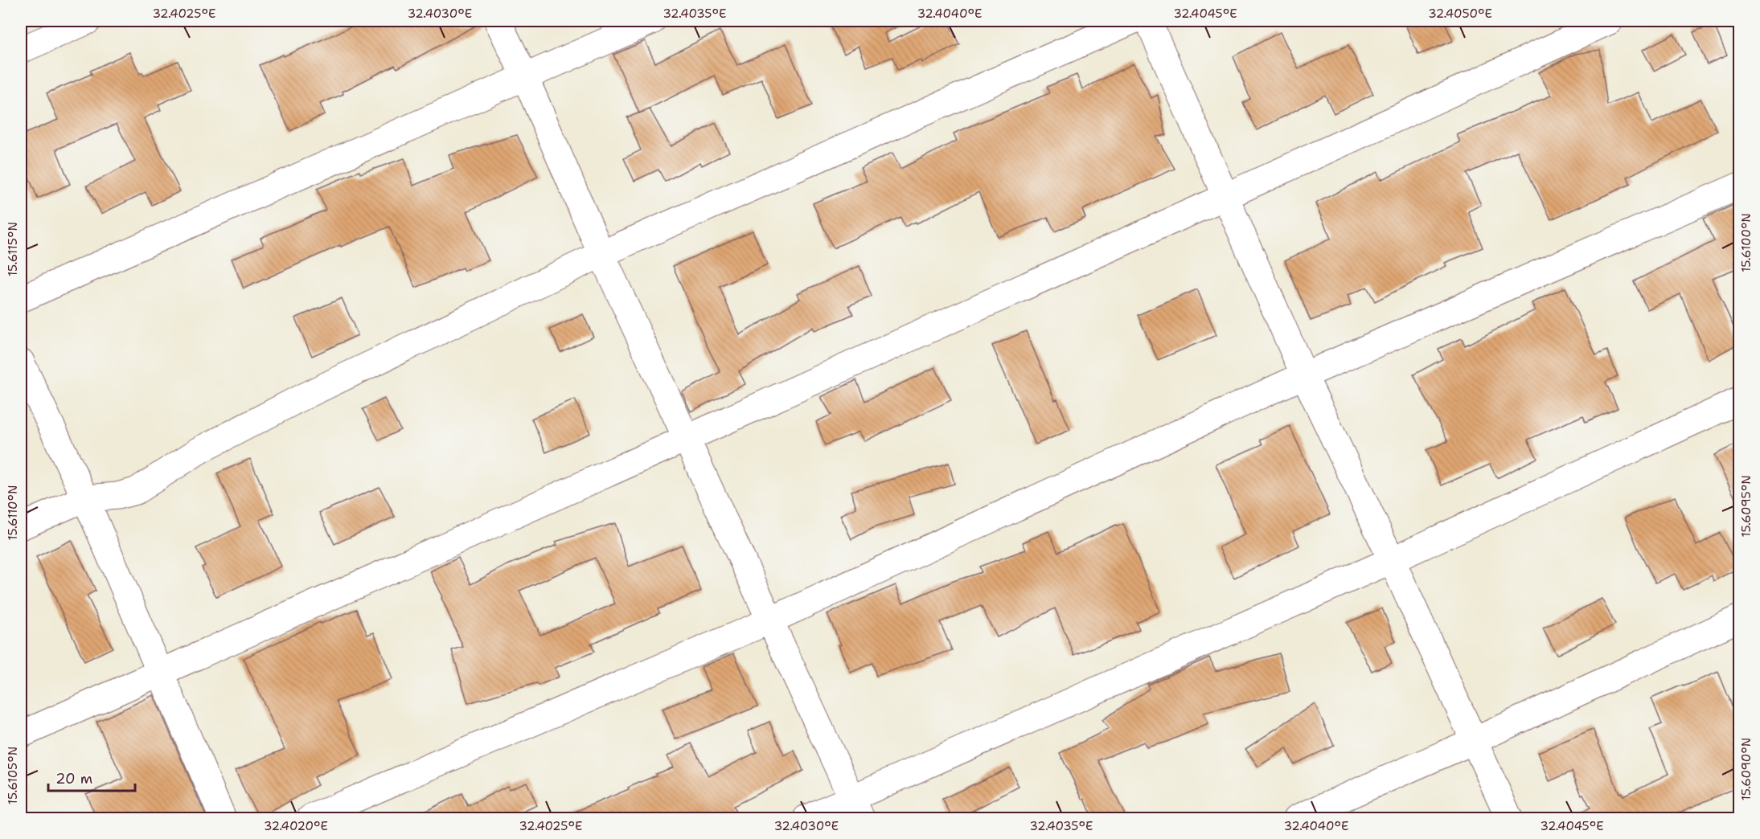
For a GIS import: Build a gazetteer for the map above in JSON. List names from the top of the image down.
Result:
{
  "scale_bar": "20 m",
  "coordinates": [
    "32.4025°E",
    "32.4030°E",
    "32.4035°E",
    "32.4040°E",
    "32.4045°E",
    "32.4050°E",
    "15.6100°N",
    "15.6115°N",
    "15.6095°N",
    "15.6110°N",
    "15.6090°N",
    "15.6105°N",
    "32.4020°E"
  ]
}
